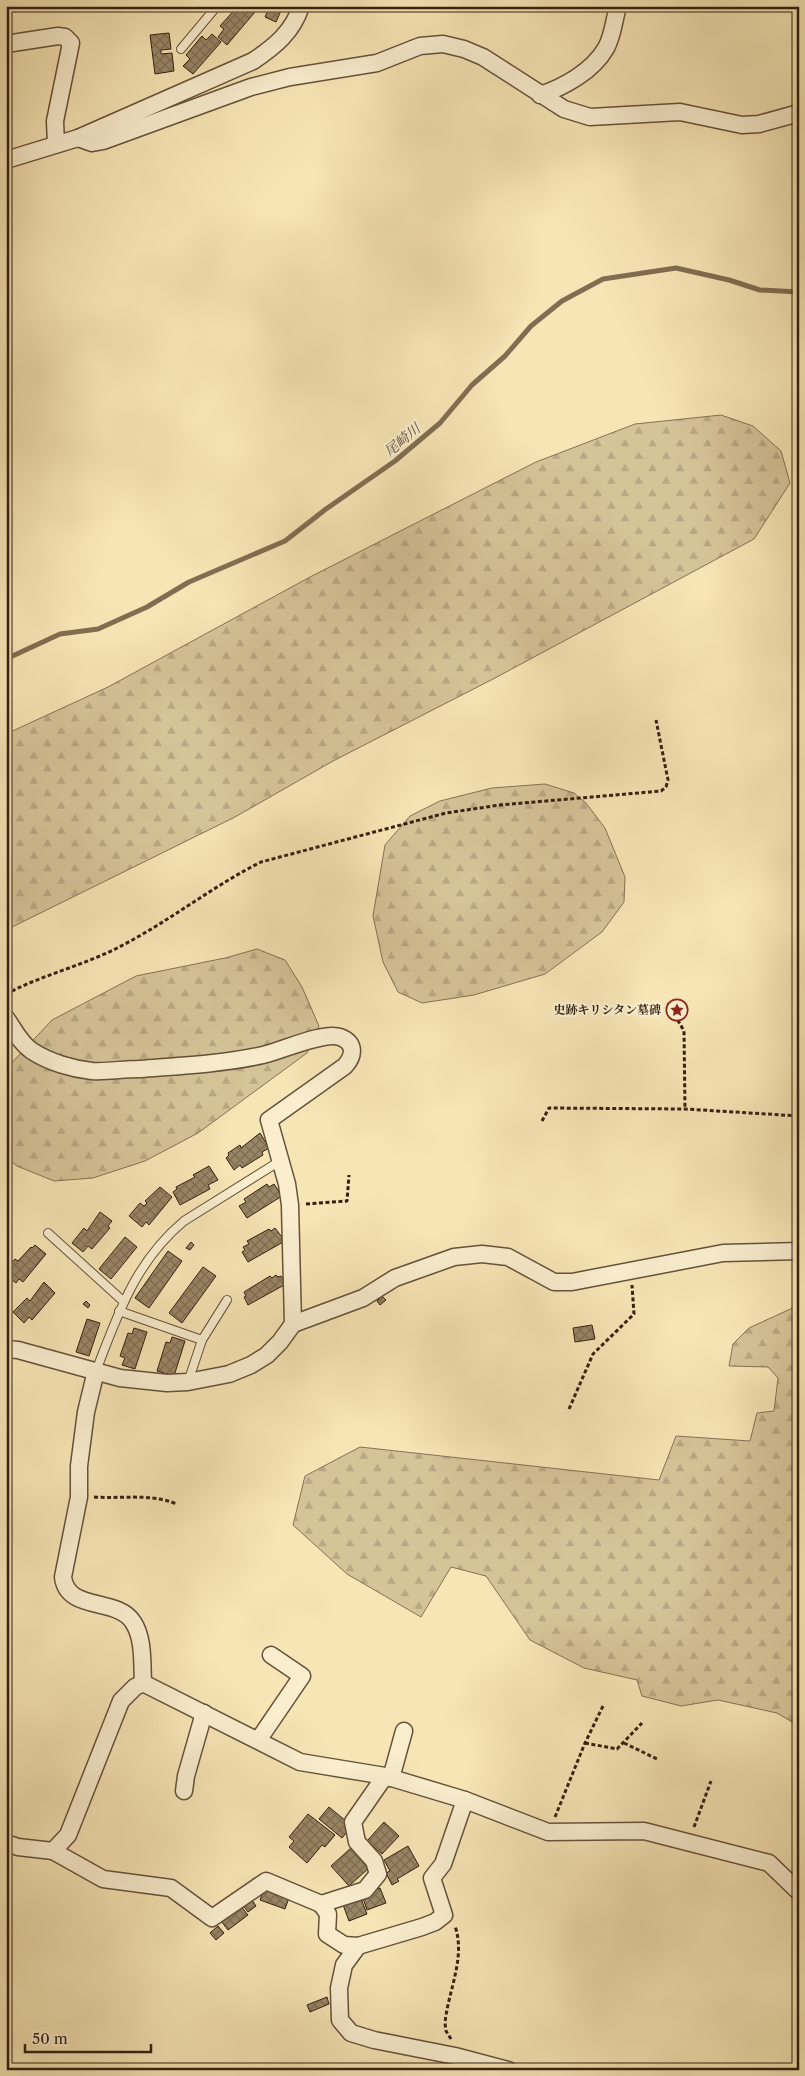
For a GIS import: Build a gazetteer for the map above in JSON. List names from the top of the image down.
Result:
{
  "water": ["尾崎川"],
  "places": {
    "place": ["史跡キリシタン墓碑"]
  },
  "scale_bar": "50 m"
}
